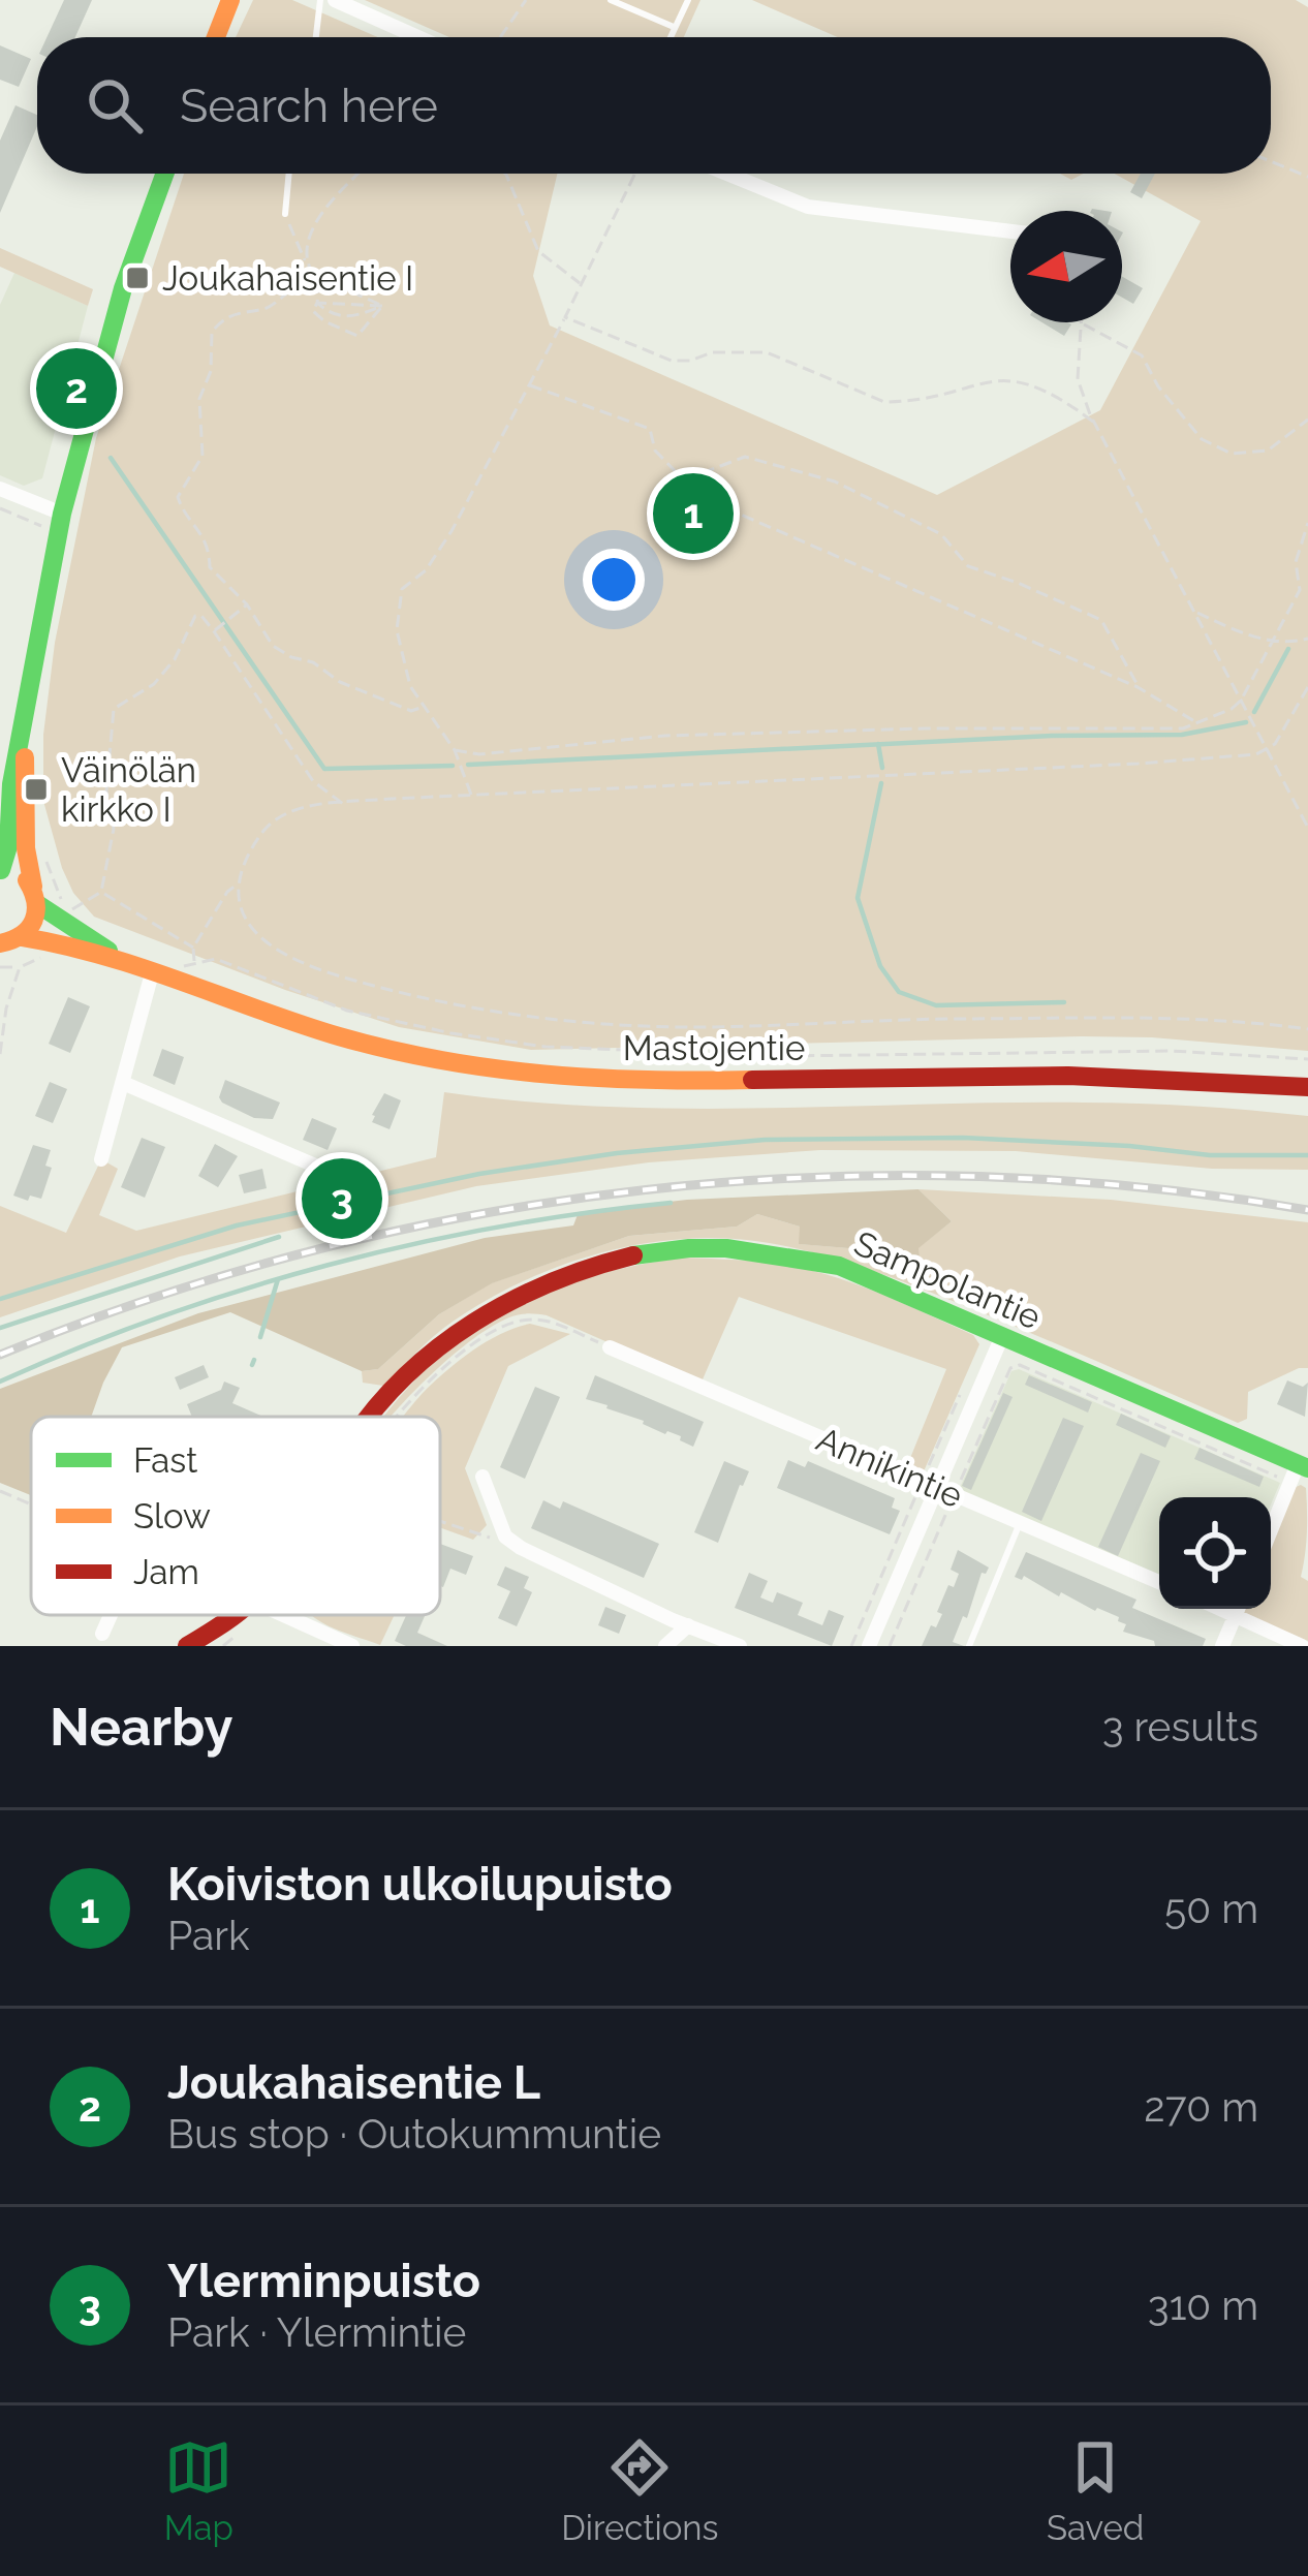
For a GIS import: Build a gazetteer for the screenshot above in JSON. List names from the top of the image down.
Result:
{
  "streets": {
    "street": ["Mastojentie", "Sampolantie", "Annikintie"]
  },
  "places": {
    "transit": ["Joukahaisentie I", "Väinölän kirkko I"]
  },
  "legend": ["Fast", "Slow", "Jam"],
  "north": "left",
  "page": {
    "search": "Search here",
    "pins": ["2", "1", "3"],
    "heading": ["Nearby", "3 results"],
    "list": [
      {
        "mark": "1",
        "name": "Koiviston ulkoilupuisto",
        "note": "Park",
        "value": "50 m"
      },
      {
        "mark": "2",
        "name": "Joukahaisentie L",
        "note": "Bus stop · Outokummuntie",
        "value": "270 m"
      },
      {
        "mark": "3",
        "name": "Ylerminpuisto",
        "note": "Park · Ylermintie",
        "value": "310 m"
      }
    ],
    "nav": ["Map", "Directions", "Saved"]
  }
}
